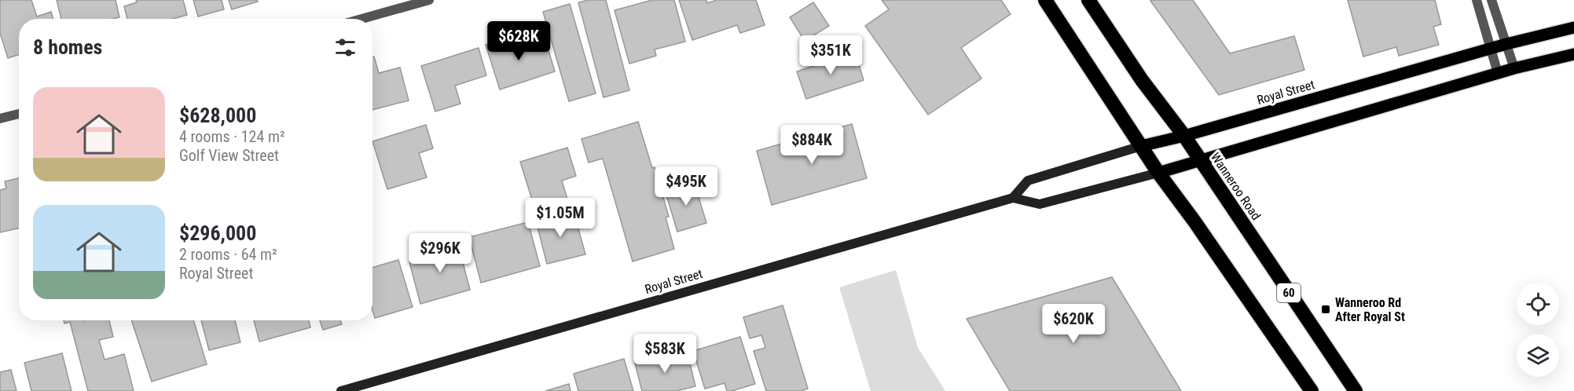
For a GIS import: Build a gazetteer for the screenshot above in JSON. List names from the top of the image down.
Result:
{
  "streets": {
    "highway": ["Wanneroo Road", "60"],
    "main road": ["Royal Street"]
  },
  "crossings": [
    ["Royal Street", "Wanneroo Road"]
  ],
  "places": {
    "transit": ["Wanneroo Rd After Royal St"]
  },
  "page": {
    "heading": "8 homes",
    "price": [
      "$628K",
      "$351K",
      "$884K",
      "$495K",
      "$1.05M",
      "$296K",
      "$620K",
      "$583K"
    ],
    "list": [
      {
        "name": "$628,000",
        "note": "4 rooms · 124 m² · Golf View Street"
      },
      {
        "name": "$296,000",
        "note": "2 rooms · 64 m² · Royal Street"
      }
    ]
  }
}
